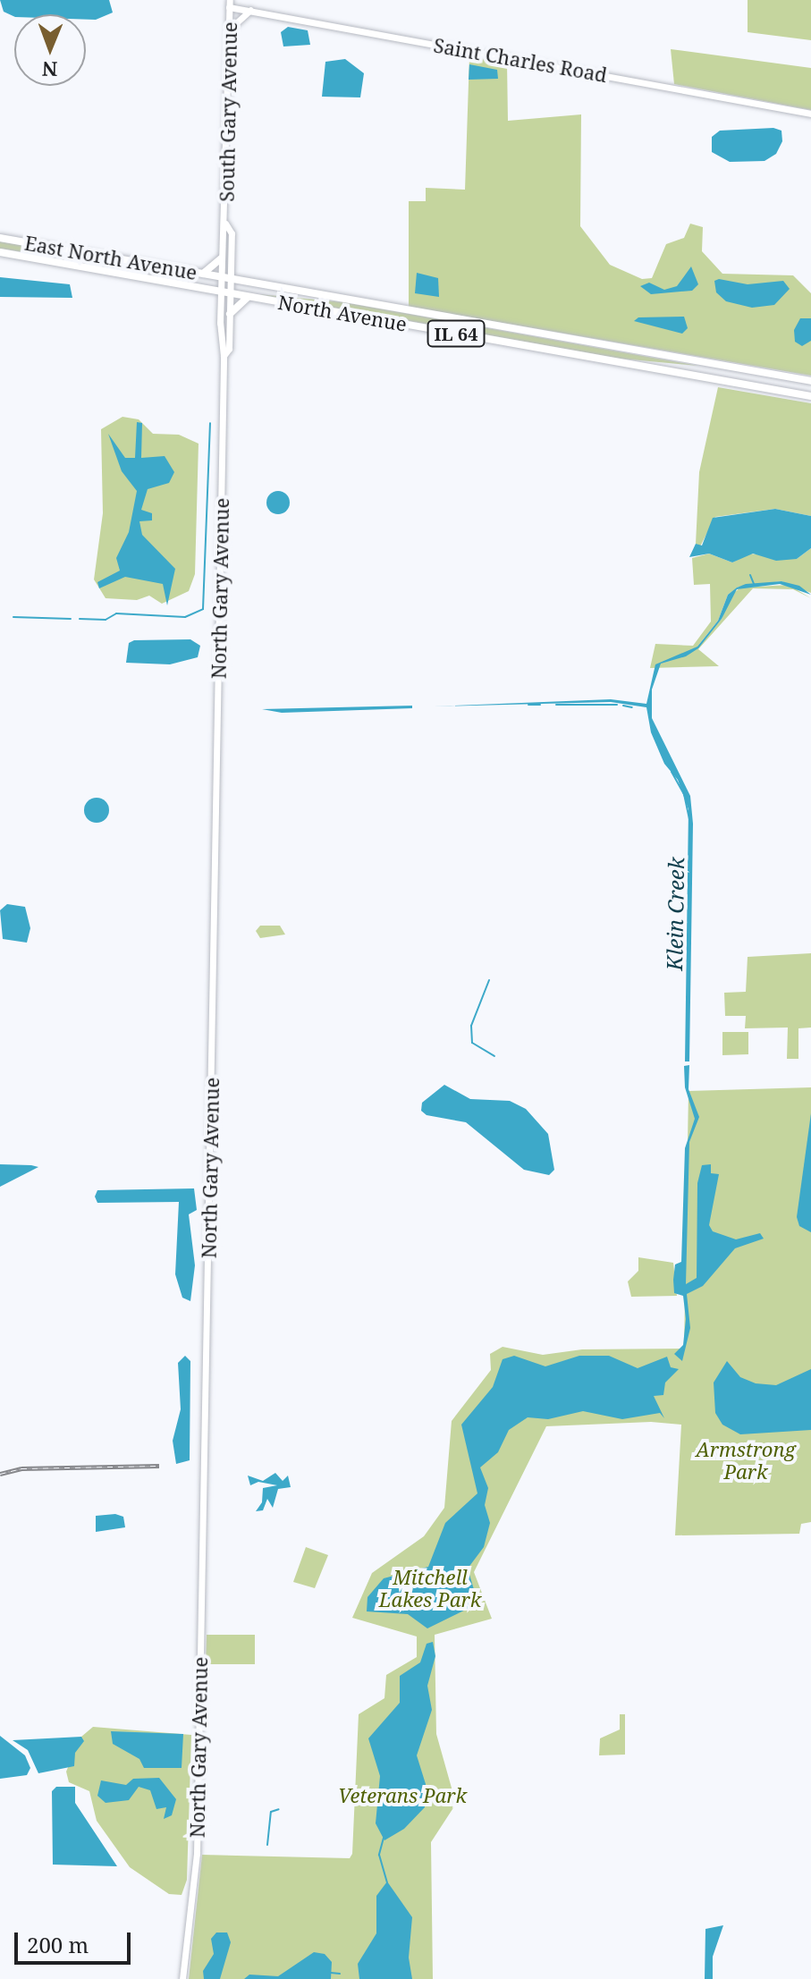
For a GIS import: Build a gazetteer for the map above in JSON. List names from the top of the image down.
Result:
{
  "streets": {
    "main road": ["East North Avenue", "North Avenue", "IL 64"],
    "street": ["Saint Charles Road", "South Gary Avenue", "North Gary Avenue"]
  },
  "crossings": [
    ["Saint Charles Road", "South Gary Avenue"],
    ["South Gary Avenue", "East North Avenue"],
    ["South Gary Avenue", "North Avenue"],
    ["South Gary Avenue", "North Gary Avenue"],
    ["East North Avenue", "North Avenue"],
    ["East North Avenue", "North Gary Avenue"],
    ["North Avenue", "North Gary Avenue"]
  ],
  "water": ["Klein Creek"],
  "parks": ["Armstrong Park", "Mitchell Lakes Park", "Veterans Park"],
  "scale_bar": "200 m",
  "north": "bottom"
}
